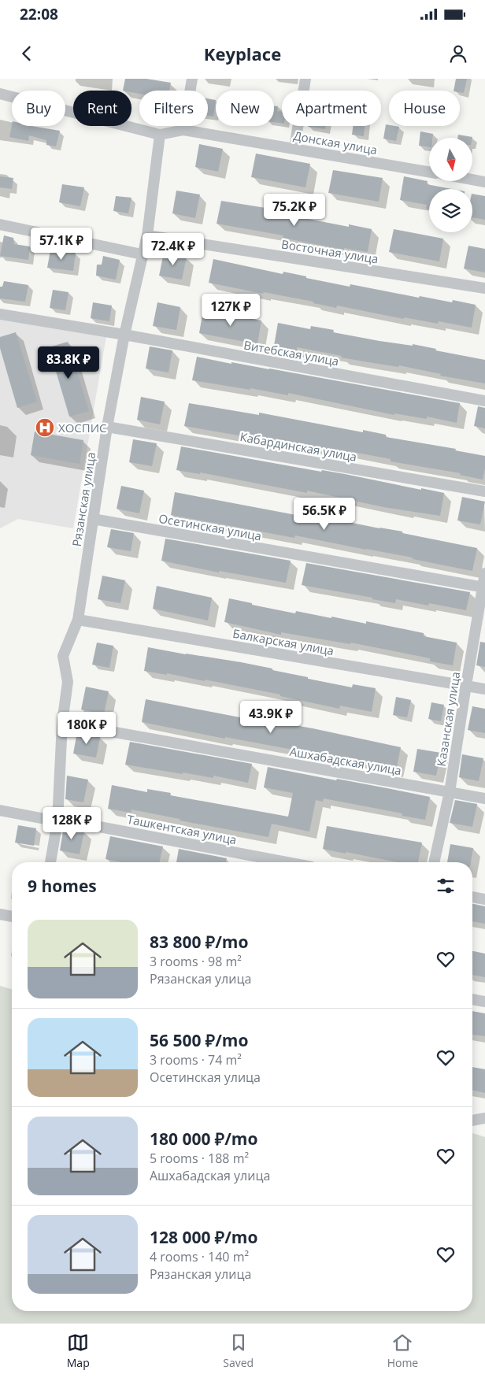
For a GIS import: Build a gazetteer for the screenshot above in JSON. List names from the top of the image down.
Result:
{
  "streets": {
    "street": [
      "Донская улица",
      "Восточная улица",
      "Витебская улица",
      "Кабардинская улица",
      "Рязанская улица",
      "Осетинская улица",
      "Балкарская улица",
      "Казанская улица",
      "Ашхабадская улица",
      "Ташкентская улица"
    ]
  },
  "crossings": [
    ["Донская улица", "Рязанская улица"],
    ["Восточная улица", "Рязанская улица"],
    ["Витебская улица", "Рязанская улица"],
    ["Кабардинская улица", "Рязанская улица"],
    ["Рязанская улица", "Осетинская улица"],
    ["Рязанская улица", "Балкарская улица"],
    ["Рязанская улица", "Ашхабадская улица"],
    ["Рязанская улица", "Ташкентская улица"],
    ["Осетинская улица", "Казанская улица"],
    ["Балкарская улица", "Казанская улица"],
    ["Казанская улица", "Ашхабадская улица"]
  ],
  "places": {
    "hospital": ["ХОСПИС"]
  },
  "north": "bottom",
  "page": {
    "status": "22:08",
    "header": "Keyplace",
    "chip": [
      "Buy",
      "Rent",
      "Filters",
      "New",
      "Apartment",
      "House"
    ],
    "price": [
      "75.2K ₽",
      "57.1K ₽",
      "72.4K ₽",
      "127K ₽",
      "83.8K ₽",
      "56.5K ₽",
      "43.9K ₽",
      "180K ₽",
      "128K ₽"
    ],
    "heading": "9 homes",
    "list": [
      {
        "name": "83 800 ₽/mo",
        "note": "3 rooms · 98 m² · Рязанская улица"
      },
      {
        "name": "56 500 ₽/mo",
        "note": "3 rooms · 74 m² · Осетинская улица"
      },
      {
        "name": "180 000 ₽/mo",
        "note": "5 rooms · 188 m² · Ашхабадская улица"
      },
      {
        "name": "128 000 ₽/mo",
        "note": "4 rooms · 140 m² · Рязанская улица"
      }
    ],
    "tabs": ["Map", "Saved", "Home"]
  }
}
